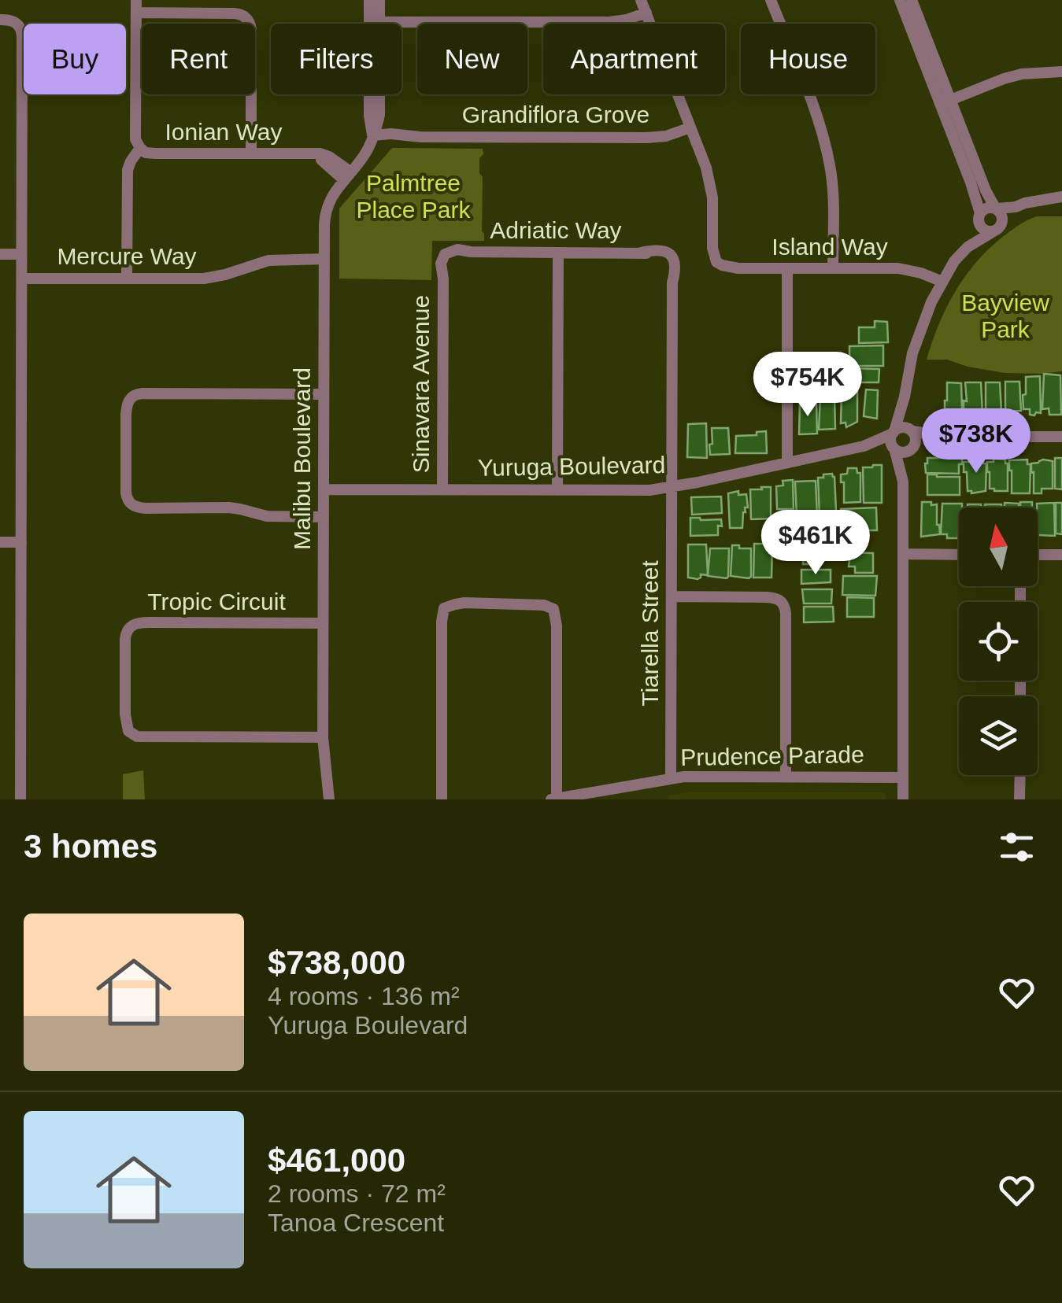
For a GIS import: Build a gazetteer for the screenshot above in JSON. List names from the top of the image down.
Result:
{
  "streets": {
    "street": [
      "Grandiflora Grove",
      "Ionian Way",
      "Adriatic Way",
      "Island Way",
      "Mercure Way",
      "Sinavara Avenue",
      "Malibu Boulevard",
      "Yuruga Boulevard",
      "Tropic Circuit",
      "Tiarella Street",
      "Prudence Parade"
    ]
  },
  "crossings": [
    ["Grandiflora Grove", "Island Way"],
    ["Grandiflora Grove", "Malibu Boulevard"],
    ["Ionian Way", "Malibu Boulevard"],
    ["Adriatic Way", "Sinavara Avenue"],
    ["Adriatic Way", "Tiarella Street"],
    ["Mercure Way", "Malibu Boulevard"],
    ["Sinavara Avenue", "Yuruga Boulevard"],
    ["Malibu Boulevard", "Yuruga Boulevard"],
    ["Malibu Boulevard", "Tropic Circuit"],
    ["Yuruga Boulevard", "Tiarella Street"],
    ["Tiarella Street", "Prudence Parade"]
  ],
  "parks": ["Palmtree Place Park", "Bayview Park"],
  "north": "top",
  "page": {
    "chip": [
      "Buy",
      "Rent",
      "Filters",
      "New",
      "Apartment",
      "House"
    ],
    "price": ["$754K", "$738K", "$461K"],
    "heading": "3 homes",
    "list": [
      {
        "name": "$738,000",
        "note": "4 rooms · 136 m² · Yuruga Boulevard"
      },
      {
        "name": "$461,000",
        "note": "2 rooms · 72 m² · Tanoa Crescent"
      }
    ]
  }
}
